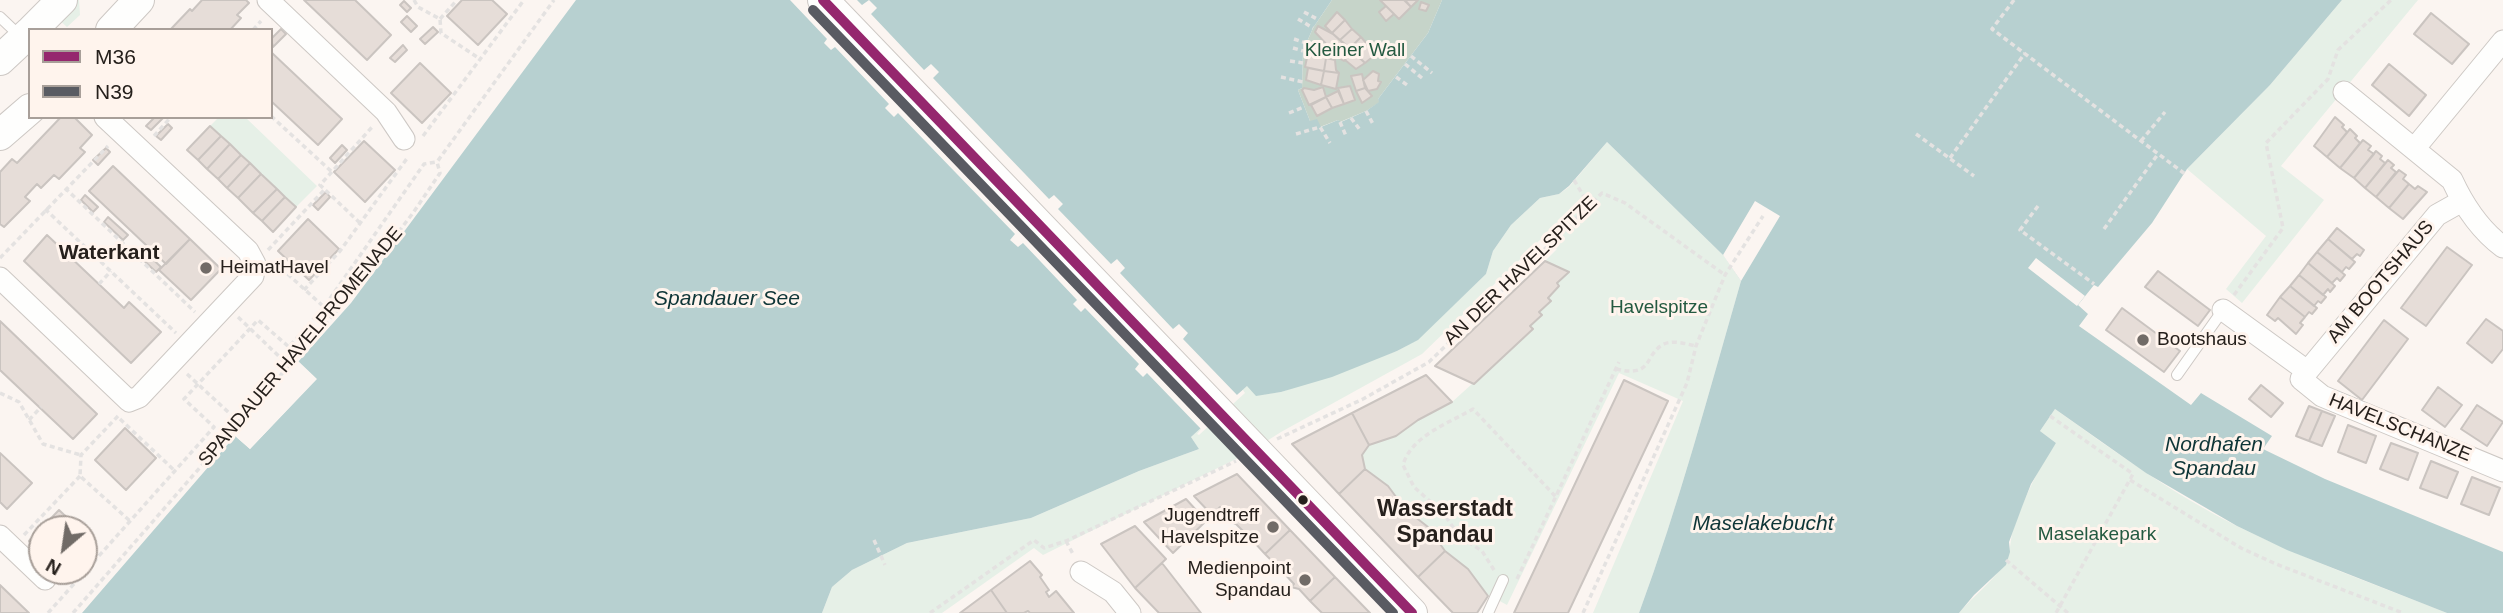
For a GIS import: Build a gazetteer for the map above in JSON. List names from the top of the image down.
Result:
{
  "streets": {
    "street": ["AM BOOTSHAUS", "HAVELSCHANZE"],
    "path": ["AN DER HAVELSPITZE", "SPANDAUER HAVELPROMENADE"]
  },
  "crossings": [
    ["AM BOOTSHAUS", "HAVELSCHANZE"]
  ],
  "districts": ["Waterkant", "Wasserstadt Spandau"],
  "water": ["Spandauer See", "Nordhafen Spandau", "Maselakebucht"],
  "parks": ["Kleiner Wall", "Havelspitze", "Maselakepark"],
  "places": [
    "HeimatHavel",
    "Bootshaus",
    "Jugendtreff Havelspitze",
    "Medienpoint Spandau"
  ],
  "lines": ["transit line M36", "transit line N39"],
  "legend": ["M36", "N39"],
  "north": "bottom left"
}
